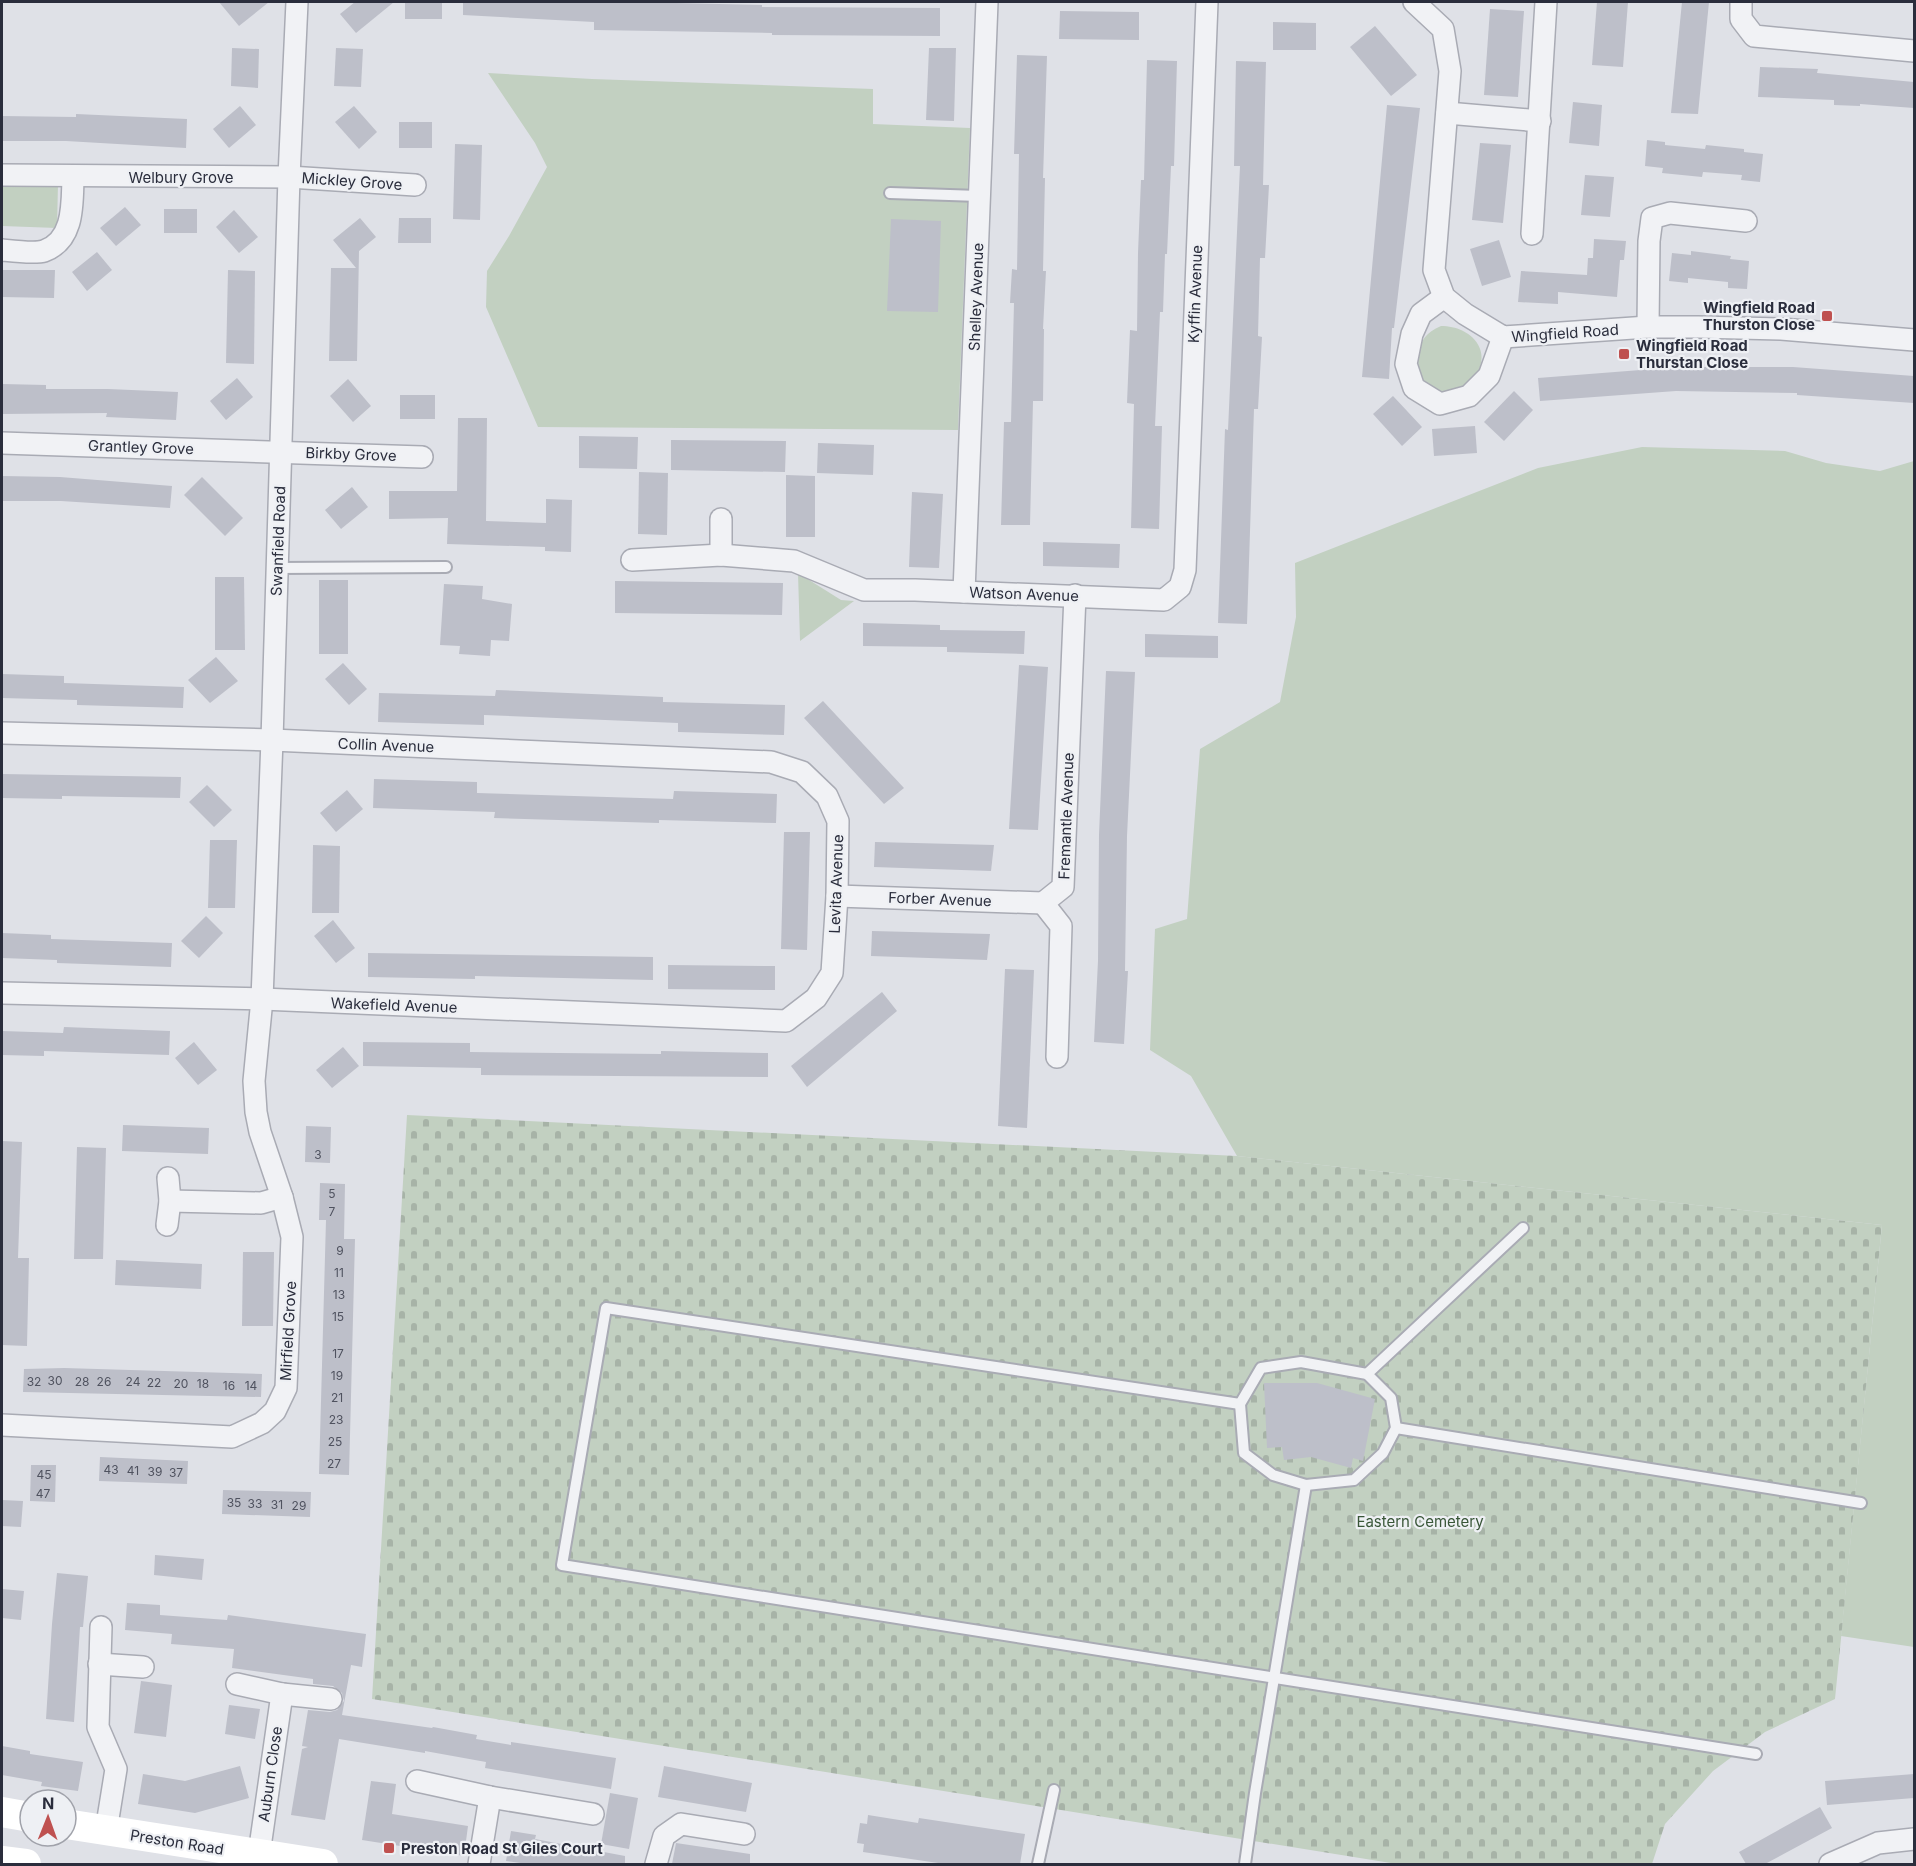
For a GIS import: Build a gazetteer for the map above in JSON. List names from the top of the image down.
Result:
{
  "streets": {
    "street": [
      "Welbury Grove",
      "Mickley Grove",
      "Kyffin Avenue",
      "Shelley Avenue",
      "Wingfield Road",
      "Grantley Grove",
      "Birkby Grove",
      "Swanfield Road",
      "Watson Avenue",
      "Collin Avenue",
      "Fremantle Avenue",
      "Levita Avenue",
      "Forber Avenue",
      "Wakefield Avenue",
      "Mirfield Grove",
      "Auburn Close",
      "Preston Road"
    ]
  },
  "crossings": [
    ["Welbury Grove", "Mickley Grove"],
    ["Welbury Grove", "Swanfield Road"],
    ["Mickley Grove", "Swanfield Road"],
    ["Kyffin Avenue", "Watson Avenue"],
    ["Shelley Avenue", "Watson Avenue"],
    ["Grantley Grove", "Birkby Grove"],
    ["Grantley Grove", "Swanfield Road"],
    ["Birkby Grove", "Swanfield Road"],
    ["Swanfield Road", "Collin Avenue"],
    ["Swanfield Road", "Wakefield Avenue"],
    ["Swanfield Road", "Mirfield Grove"],
    ["Watson Avenue", "Fremantle Avenue"],
    ["Collin Avenue", "Levita Avenue"],
    ["Fremantle Avenue", "Forber Avenue"],
    ["Levita Avenue", "Forber Avenue"],
    ["Levita Avenue", "Wakefield Avenue"],
    ["Auburn Close", "Preston Road"]
  ],
  "parks": ["Eastern Cemetery"],
  "places": {
    "transit": ["Wingfield Road Thurston Close", "Wingfield Road Thurstan Close", "Preston Road St Giles Court"]
  },
  "house_numbers": [
    "3",
    "5",
    "7",
    "9",
    "11",
    "13",
    "15",
    "17",
    "19",
    "30",
    "32",
    "28",
    "26",
    "24",
    "22",
    "20",
    "18",
    "16",
    "14",
    "21",
    "23",
    "25",
    "27",
    "43",
    "41",
    "39",
    "37",
    "45",
    "47",
    "35",
    "33",
    "31",
    "29"
  ],
  "north": "top"
}
